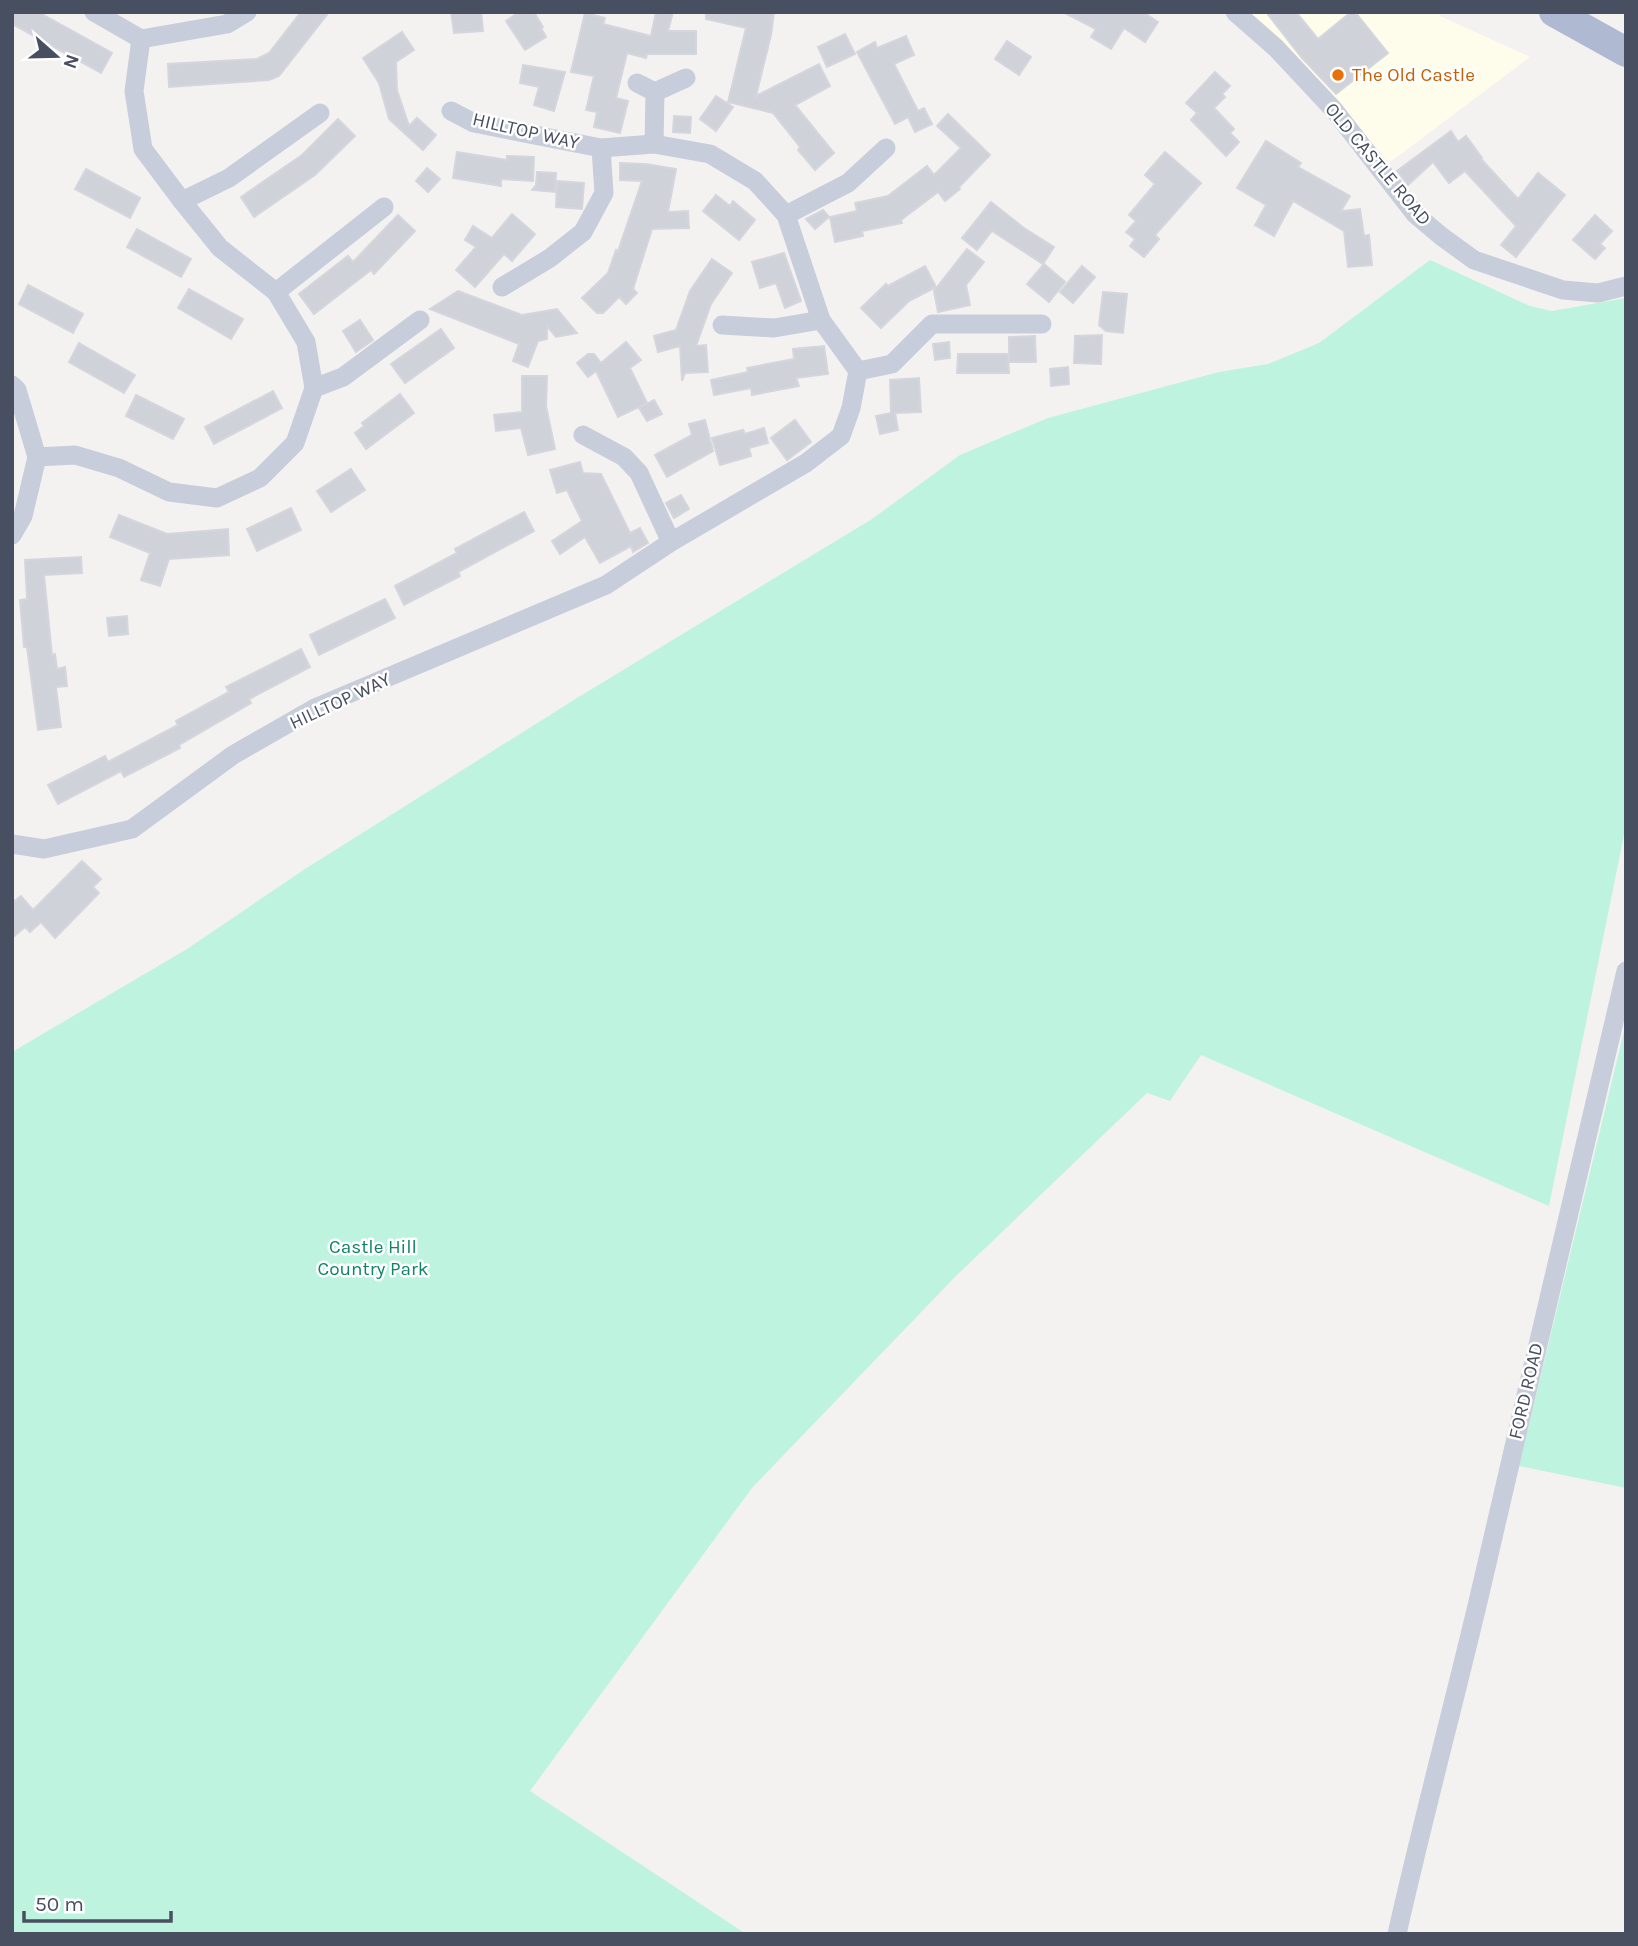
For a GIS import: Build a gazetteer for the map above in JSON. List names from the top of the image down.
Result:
{
  "streets": {
    "street": ["HILLTOP WAY", "OLD CASTLE ROAD", "FORD ROAD"]
  },
  "parks": ["Castle Hill Country Park"],
  "places": ["The Old Castle"],
  "scale_bar": "50 m",
  "north": "right"
}
